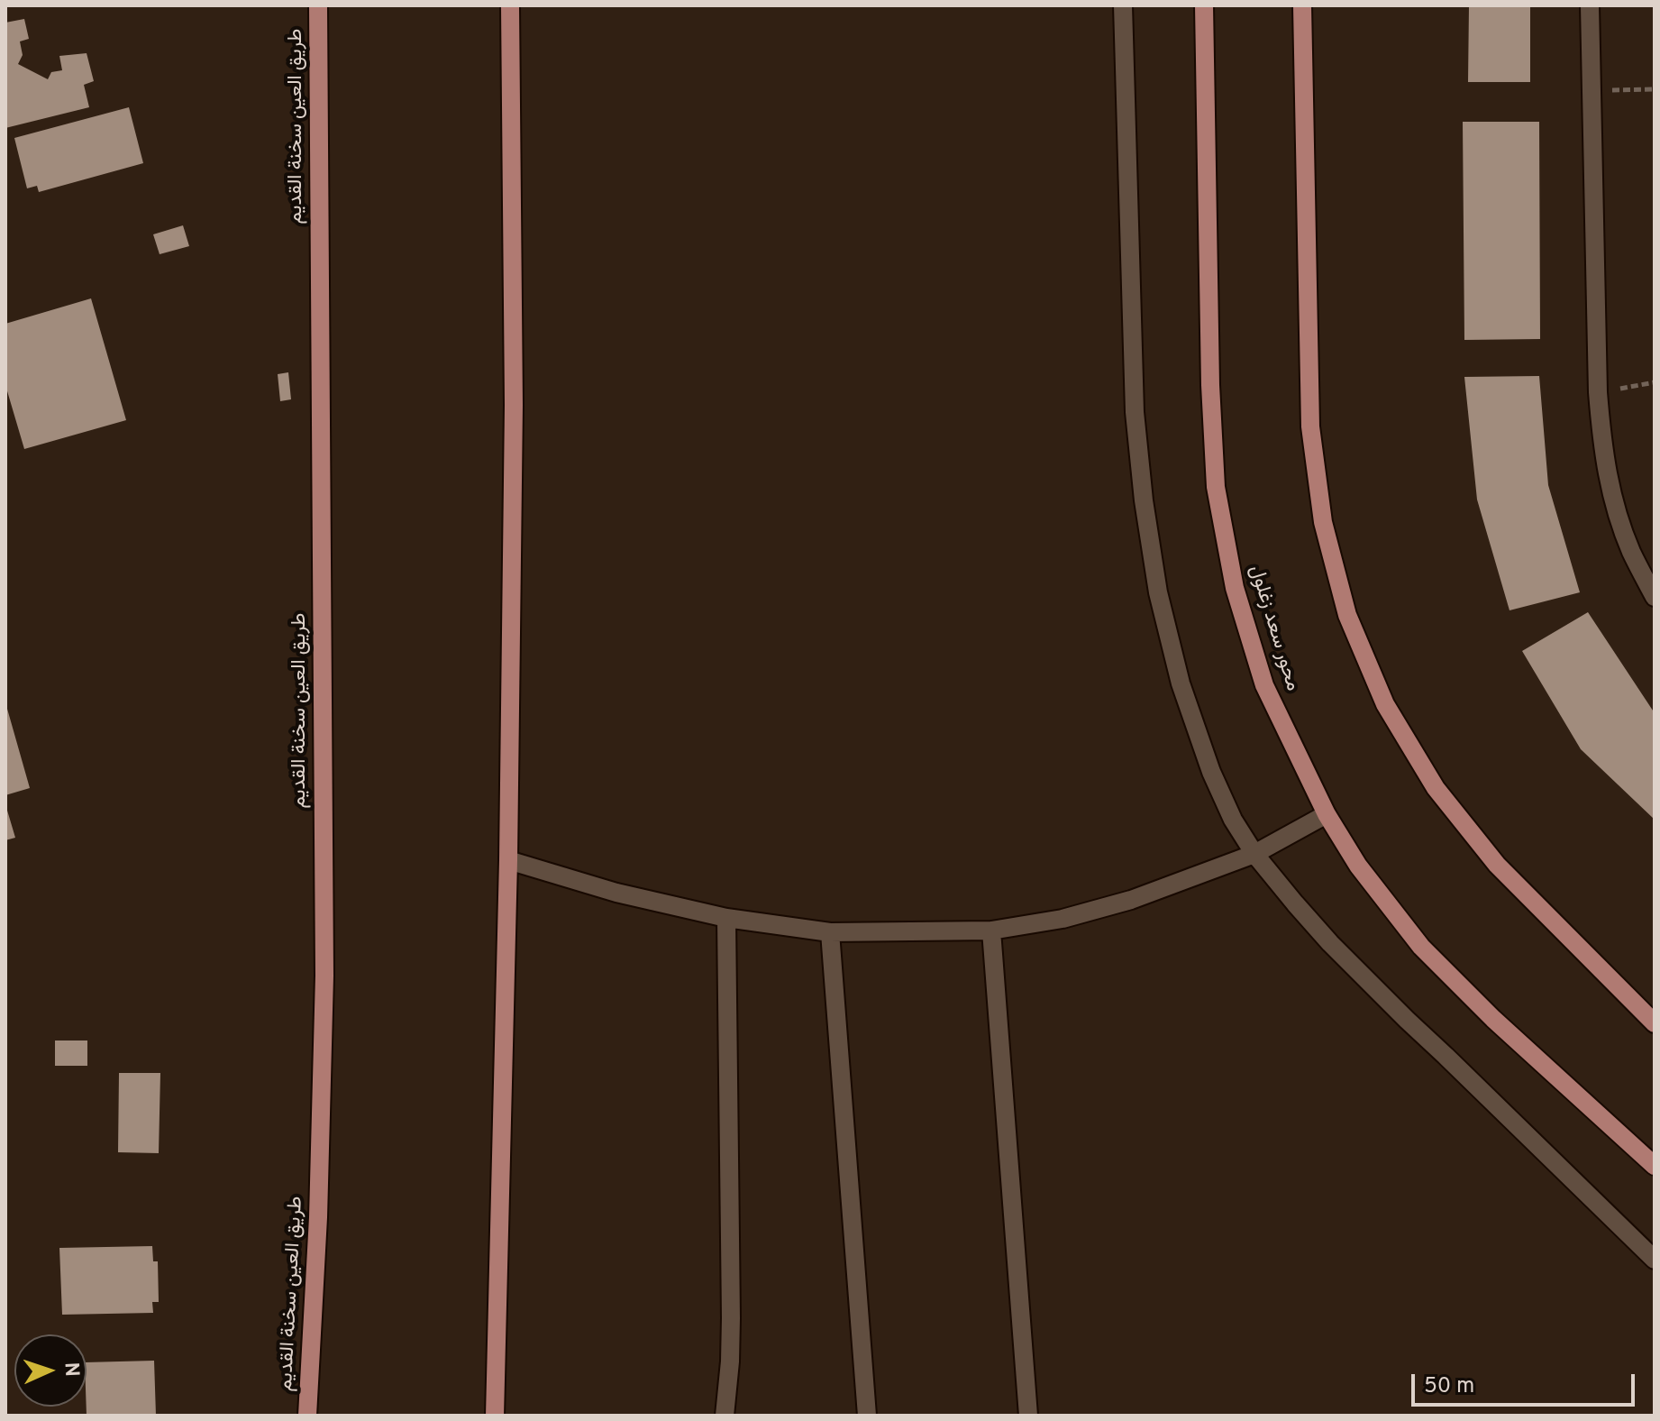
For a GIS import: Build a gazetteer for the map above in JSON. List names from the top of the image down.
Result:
{
  "streets": {
    "main road": ["طريق العين سخنة القديم", "محور سعد زغلول"]
  },
  "scale_bar": "50 m",
  "north": "right"
}
